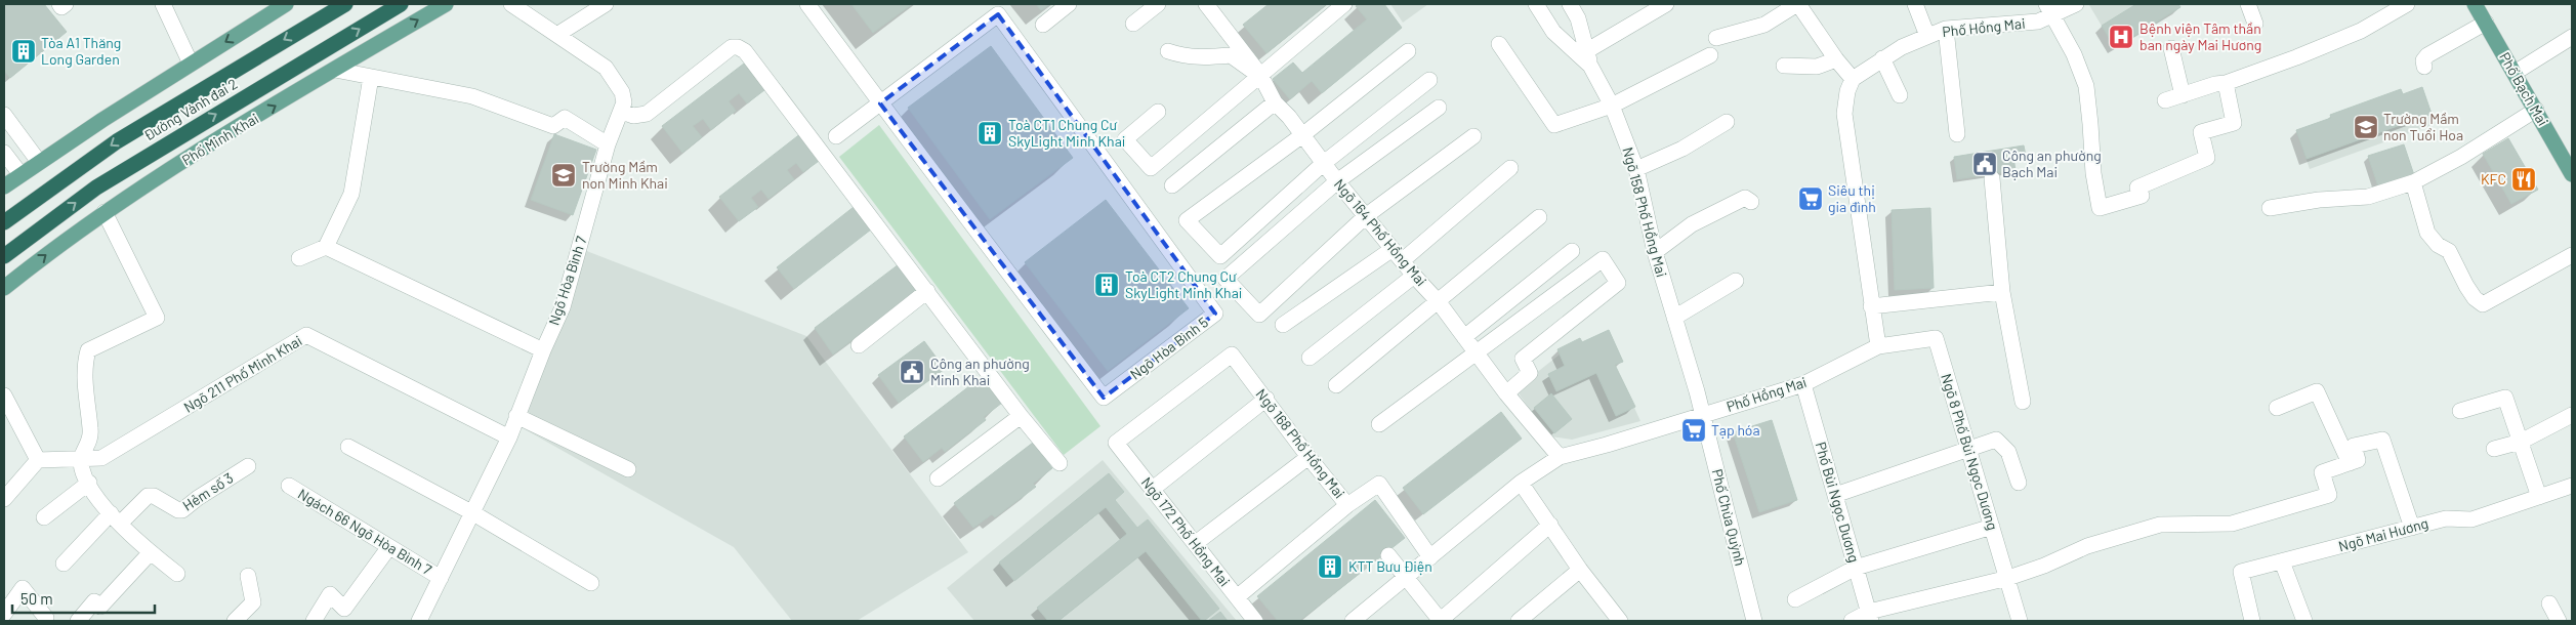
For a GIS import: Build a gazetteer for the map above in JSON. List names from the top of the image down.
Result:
{
  "streets": {
    "highway": ["Đường Vành đai 2"],
    "main road": ["Phố Bạch Mai", "Phố Minh Khai"],
    "street": [
      "Phố Hồng Mai",
      "Ngõ 158 Phố Hồng Mai",
      "Ngõ 164 Phố Hồng Mai",
      "Ngõ Hòa Bình 7",
      "Ngõ Hòa Bình 5",
      "Ngõ 211 Phố Minh Khai",
      "Ngõ 168 Phố Hồng Mai",
      "Ngõ 8 Phố Bùi Ngọc Dương",
      "Hẻm số 3",
      "Phố Bùi Ngọc Dương",
      "Phố Chùa Quỳnh",
      "Ngách 66 Ngõ Hòa Bình 7",
      "Ngõ 172 Phố Hồng Mai",
      "Ngõ Mai Hương"
    ]
  },
  "crossings": [
    ["Phố Hồng Mai", "Ngõ 158 Phố Hồng Mai"],
    ["Phố Hồng Mai", "Ngõ 164 Phố Hồng Mai"],
    ["Phố Hồng Mai", "Ngõ 168 Phố Hồng Mai"],
    ["Phố Hồng Mai", "Ngõ 8 Phố Bùi Ngọc Dương"],
    ["Phố Hồng Mai", "Phố Bùi Ngọc Dương"],
    ["Phố Hồng Mai", "Phố Chùa Quỳnh"],
    ["Ngõ 158 Phố Hồng Mai", "Phố Chùa Quỳnh"],
    ["Ngõ Hòa Bình 7", "Ngõ 211 Phố Minh Khai"],
    ["Ngõ Hòa Bình 7", "Ngách 66 Ngõ Hòa Bình 7"],
    ["Ngõ 168 Phố Hồng Mai", "Ngõ 172 Phố Hồng Mai"]
  ],
  "places": {
    "hospital": ["Bệnh viện Tâm thần ban ngày Mai Hương"],
    "building": [
      "Tòa A1 Thăng Long Garden",
      "Toà CT1 Chung Cư SkyLight Minh Khai",
      "Toà CT2 Chung Cư SkyLight Minh Khai",
      "KTT Bưu Điện"
    ],
    "school or university": ["Trường Mầm non Tuổi Hoa", "Trường Mầm non Minh Khai"],
    "public building": ["Công an phường Bạch Mai", "Công an phường Minh Khai"],
    "restaurant": ["KFC"],
    "supermarket": ["Siêu thị gia đình", "Tạp hóa"]
  },
  "scale_bar": "50 m"
}
